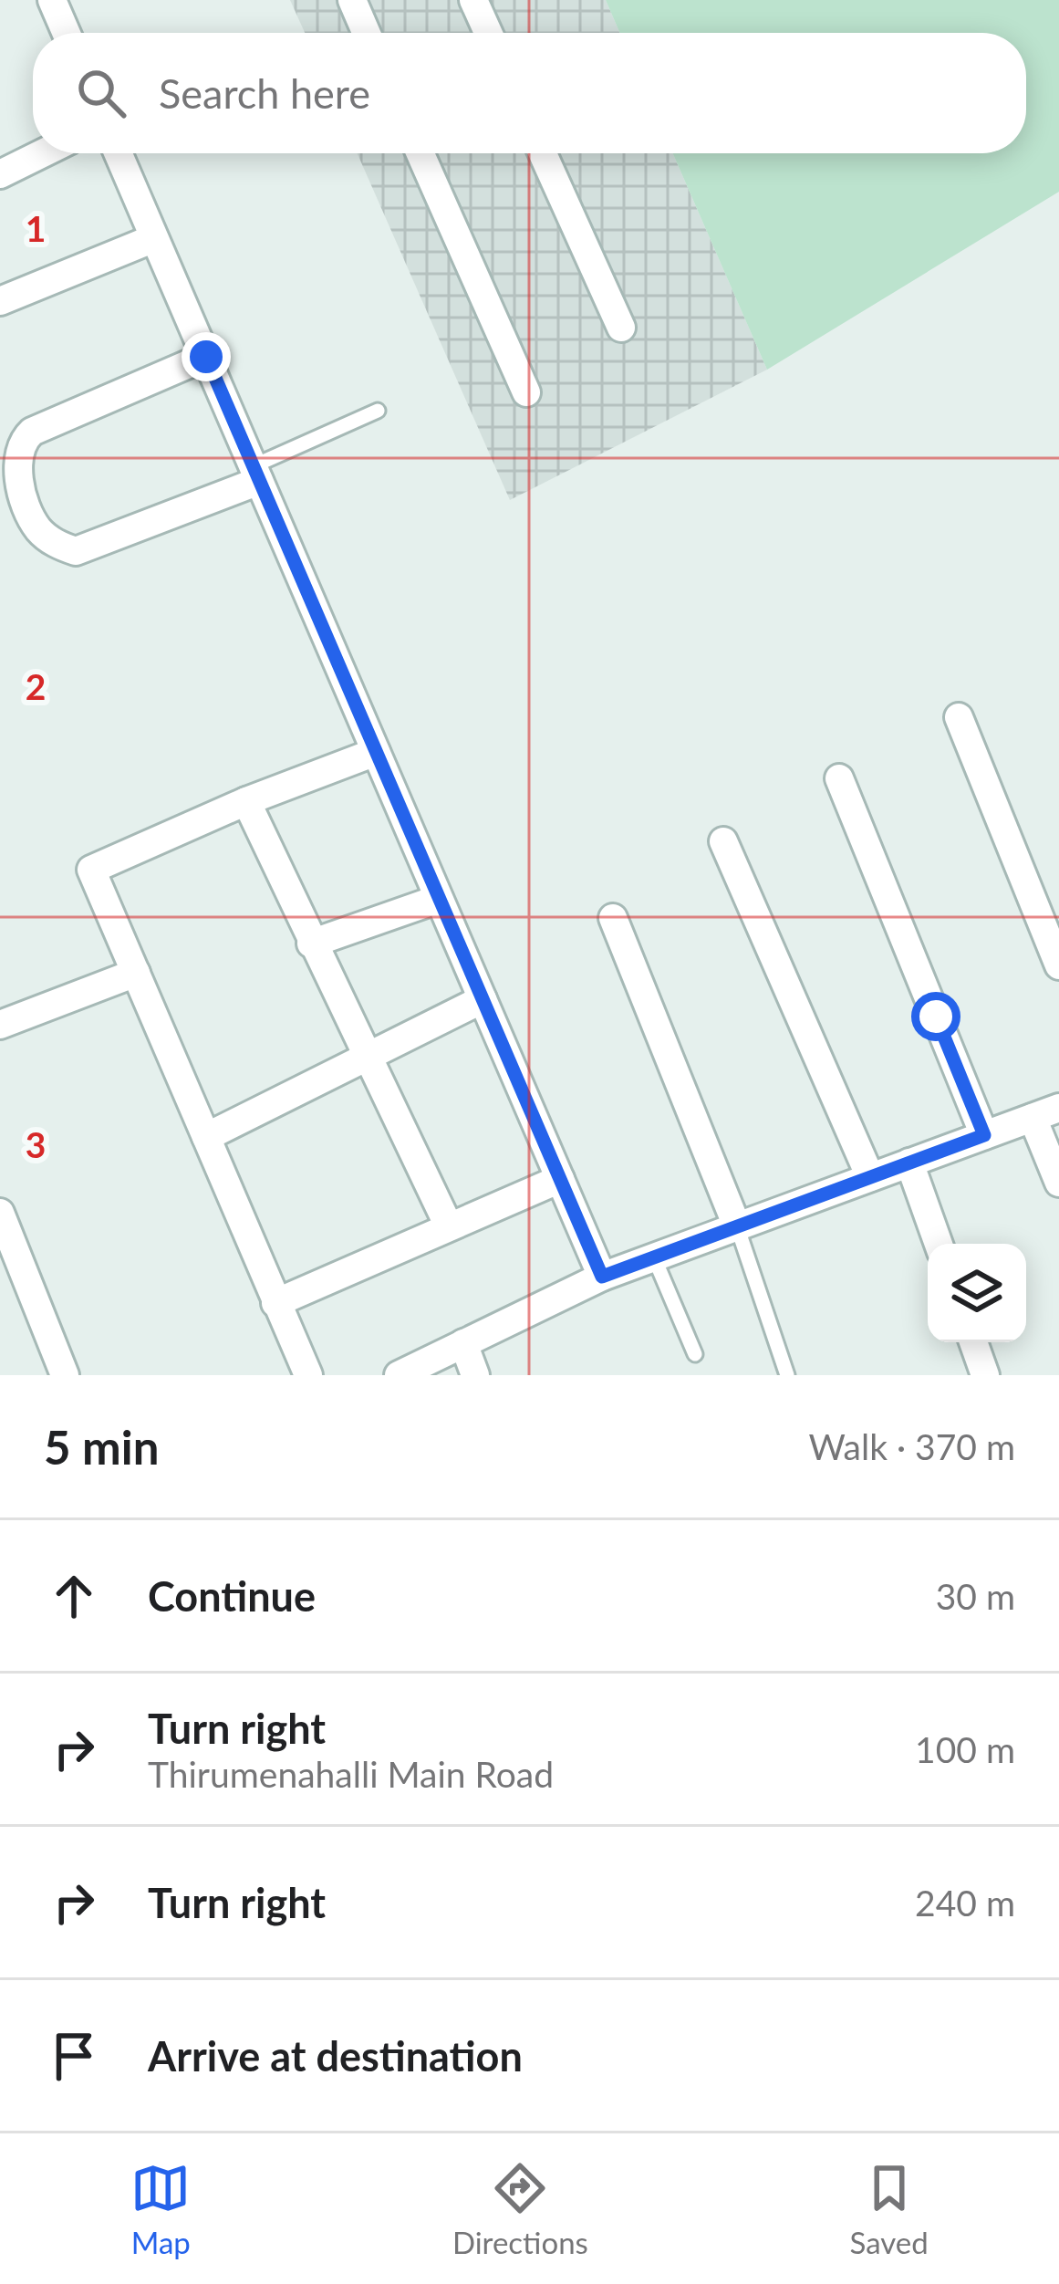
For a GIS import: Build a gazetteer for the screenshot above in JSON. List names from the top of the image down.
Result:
{
  "page": {
    "search": "Search here",
    "heading": ["5 min", "Walk · 370 m"],
    "list": [
      ["Continue", "30 m"],
      ["Turn right", "Thirumenahalli Main Road", "100 m"],
      ["Turn right", "240 m"],
      "Arrive at destination"
    ],
    "nav": ["Map", "Directions", "Saved"]
  },
  "grid": {
    "rows": ["1", "2", "3"]
  }
}
